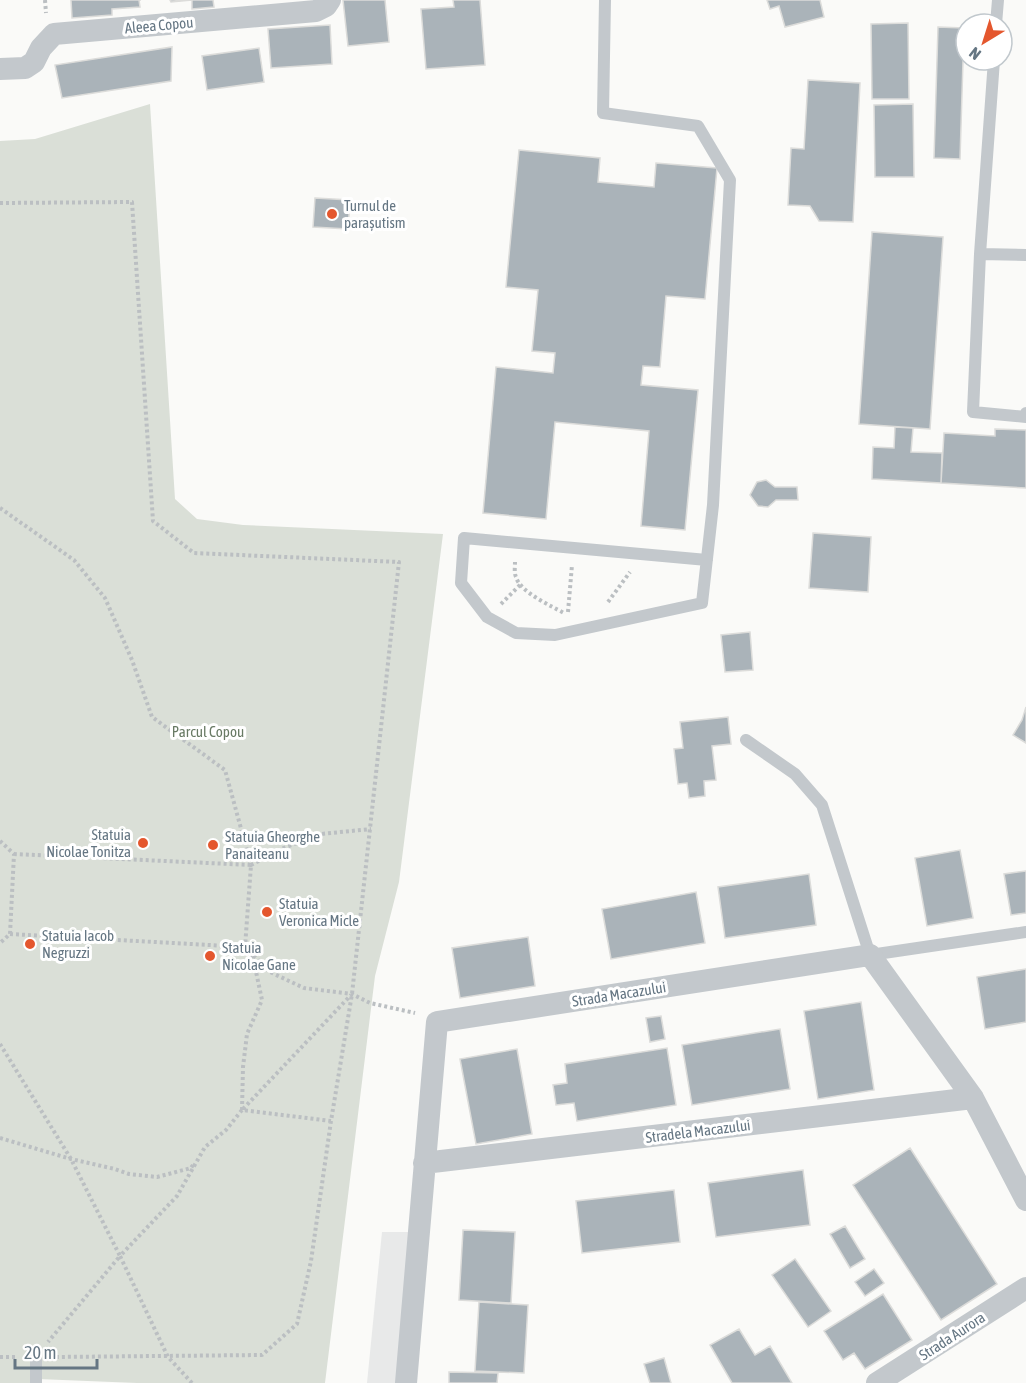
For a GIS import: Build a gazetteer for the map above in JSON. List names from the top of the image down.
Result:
{
  "streets": {
    "street": [
      "Aleea Copou",
      "Strada Macazului",
      "Stradela Macazului",
      "Strada Aurora"
    ]
  },
  "parks": ["Parcul Copou"],
  "places": [
    "Turnul de parașutism",
    "Statuia Nicolae Tonitza",
    "Statuia Gheorghe Panaiteanu",
    "Statuia Veronica Micle",
    "Statuia Iacob Negruzzi",
    "Statuia Nicolae Gane"
  ],
  "scale_bar": "20 m",
  "north": "bottom left"
}
